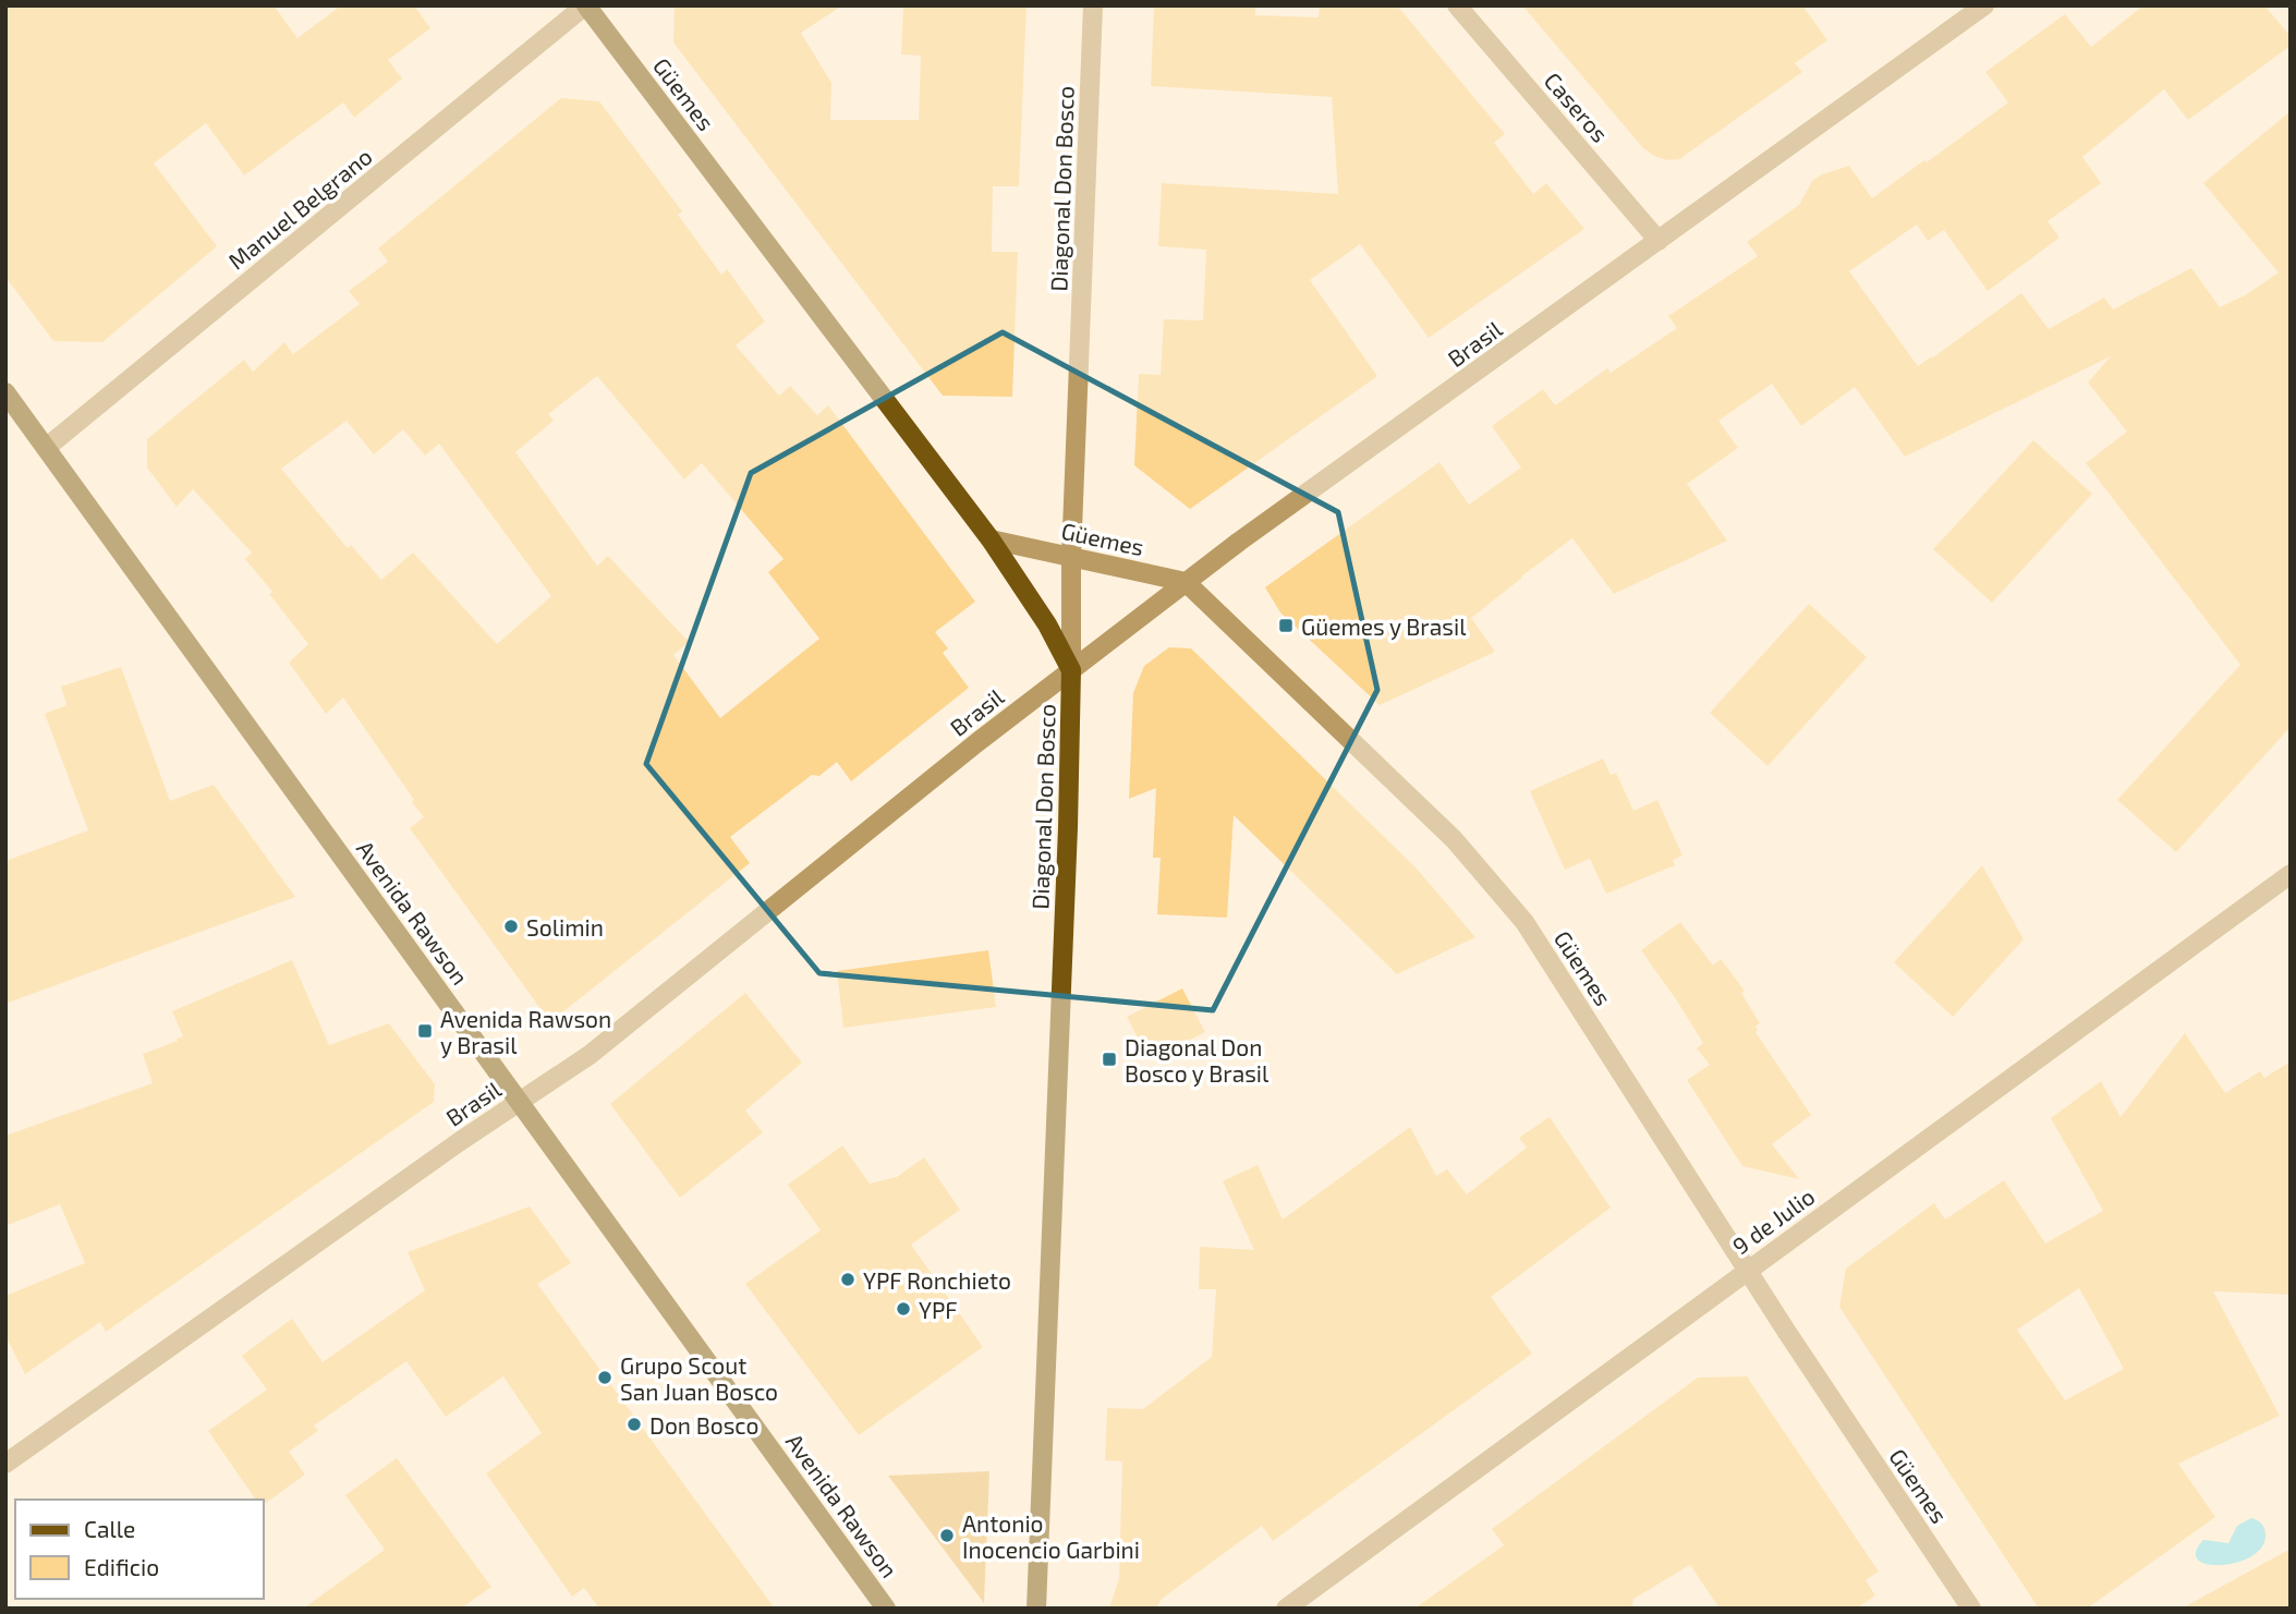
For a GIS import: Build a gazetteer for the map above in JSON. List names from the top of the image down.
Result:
{
  "streets": {
    "main road": ["Güemes", "Diagonal Don Bosco", "Avenida Rawson"],
    "street": [
      "Caseros",
      "Manuel Belgrano",
      "Brasil",
      "9 de Julio"
    ]
  },
  "crossings": [
    ["Güemes", "Diagonal Don Bosco"],
    ["Güemes", "Manuel Belgrano"],
    ["Güemes", "Brasil"],
    ["Güemes", "9 de Julio"],
    ["Caseros", "Brasil"],
    ["Diagonal Don Bosco", "Brasil"],
    ["Manuel Belgrano", "Avenida Rawson"],
    ["Brasil", "Avenida Rawson"]
  ],
  "places": {
    "transit": ["Güemes y Brasil", "Avenida Rawson y Brasil", "Diagonal Don Bosco y Brasil"],
    "other": [
      "Solimin",
      "YPF Ronchieto",
      "YPF",
      "Grupo Scout San Juan Bosco",
      "Don Bosco",
      "Antonio Inocencio Garbini"
    ]
  },
  "legend": ["Calle", "Edificio"]
}
